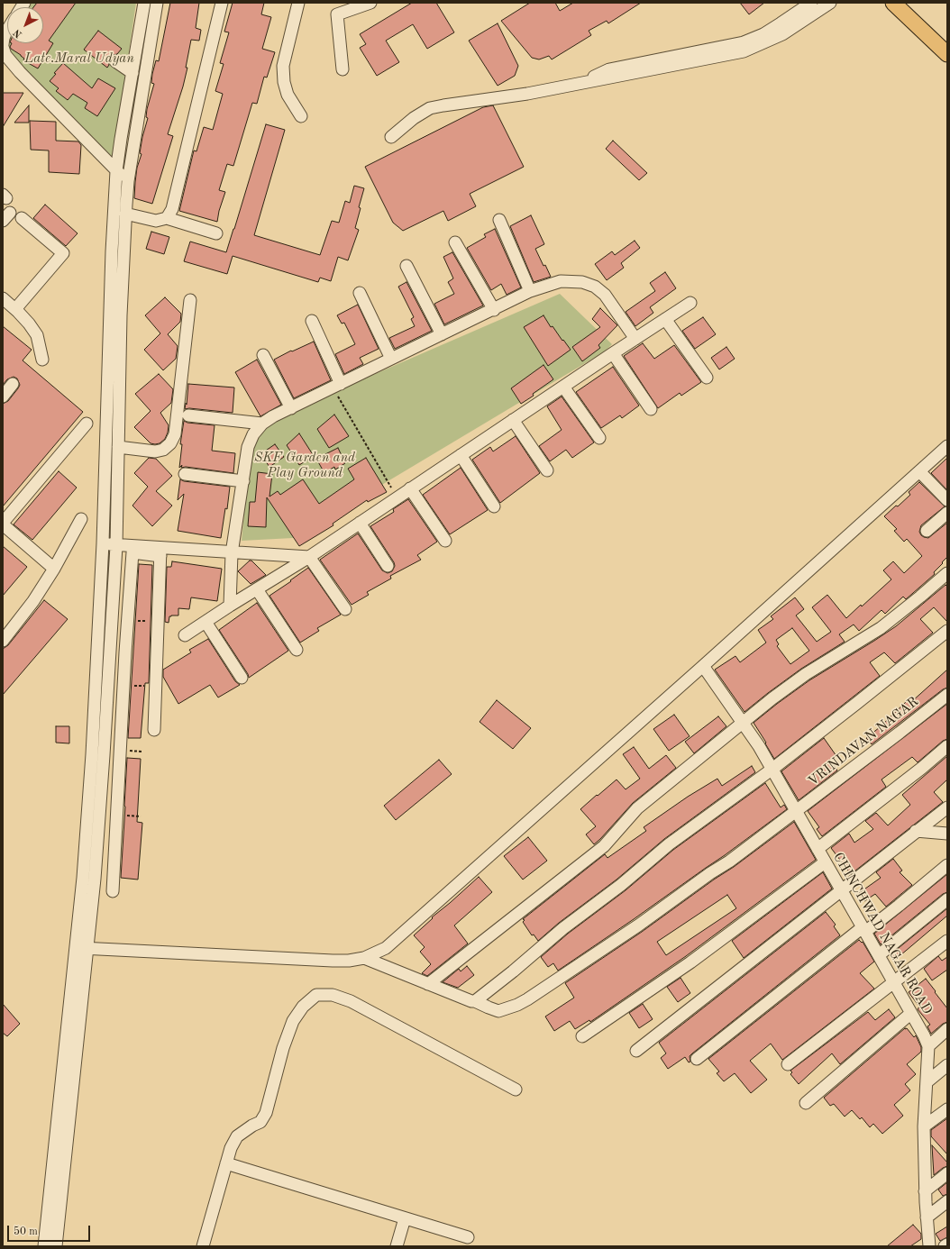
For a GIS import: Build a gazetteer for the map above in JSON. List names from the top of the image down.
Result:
{
  "streets": {
    "street": ["VRINDAVAN NAGAR", "CHINCHWAD NAGAR ROAD"]
  },
  "crossings": [
    ["VRINDAVAN NAGAR", "CHINCHWAD NAGAR ROAD"]
  ],
  "parks": ["Late.Maral Udyan", "SKF Garden and Play Ground"],
  "scale_bar": "50 m",
  "north": "bottom left"
}
